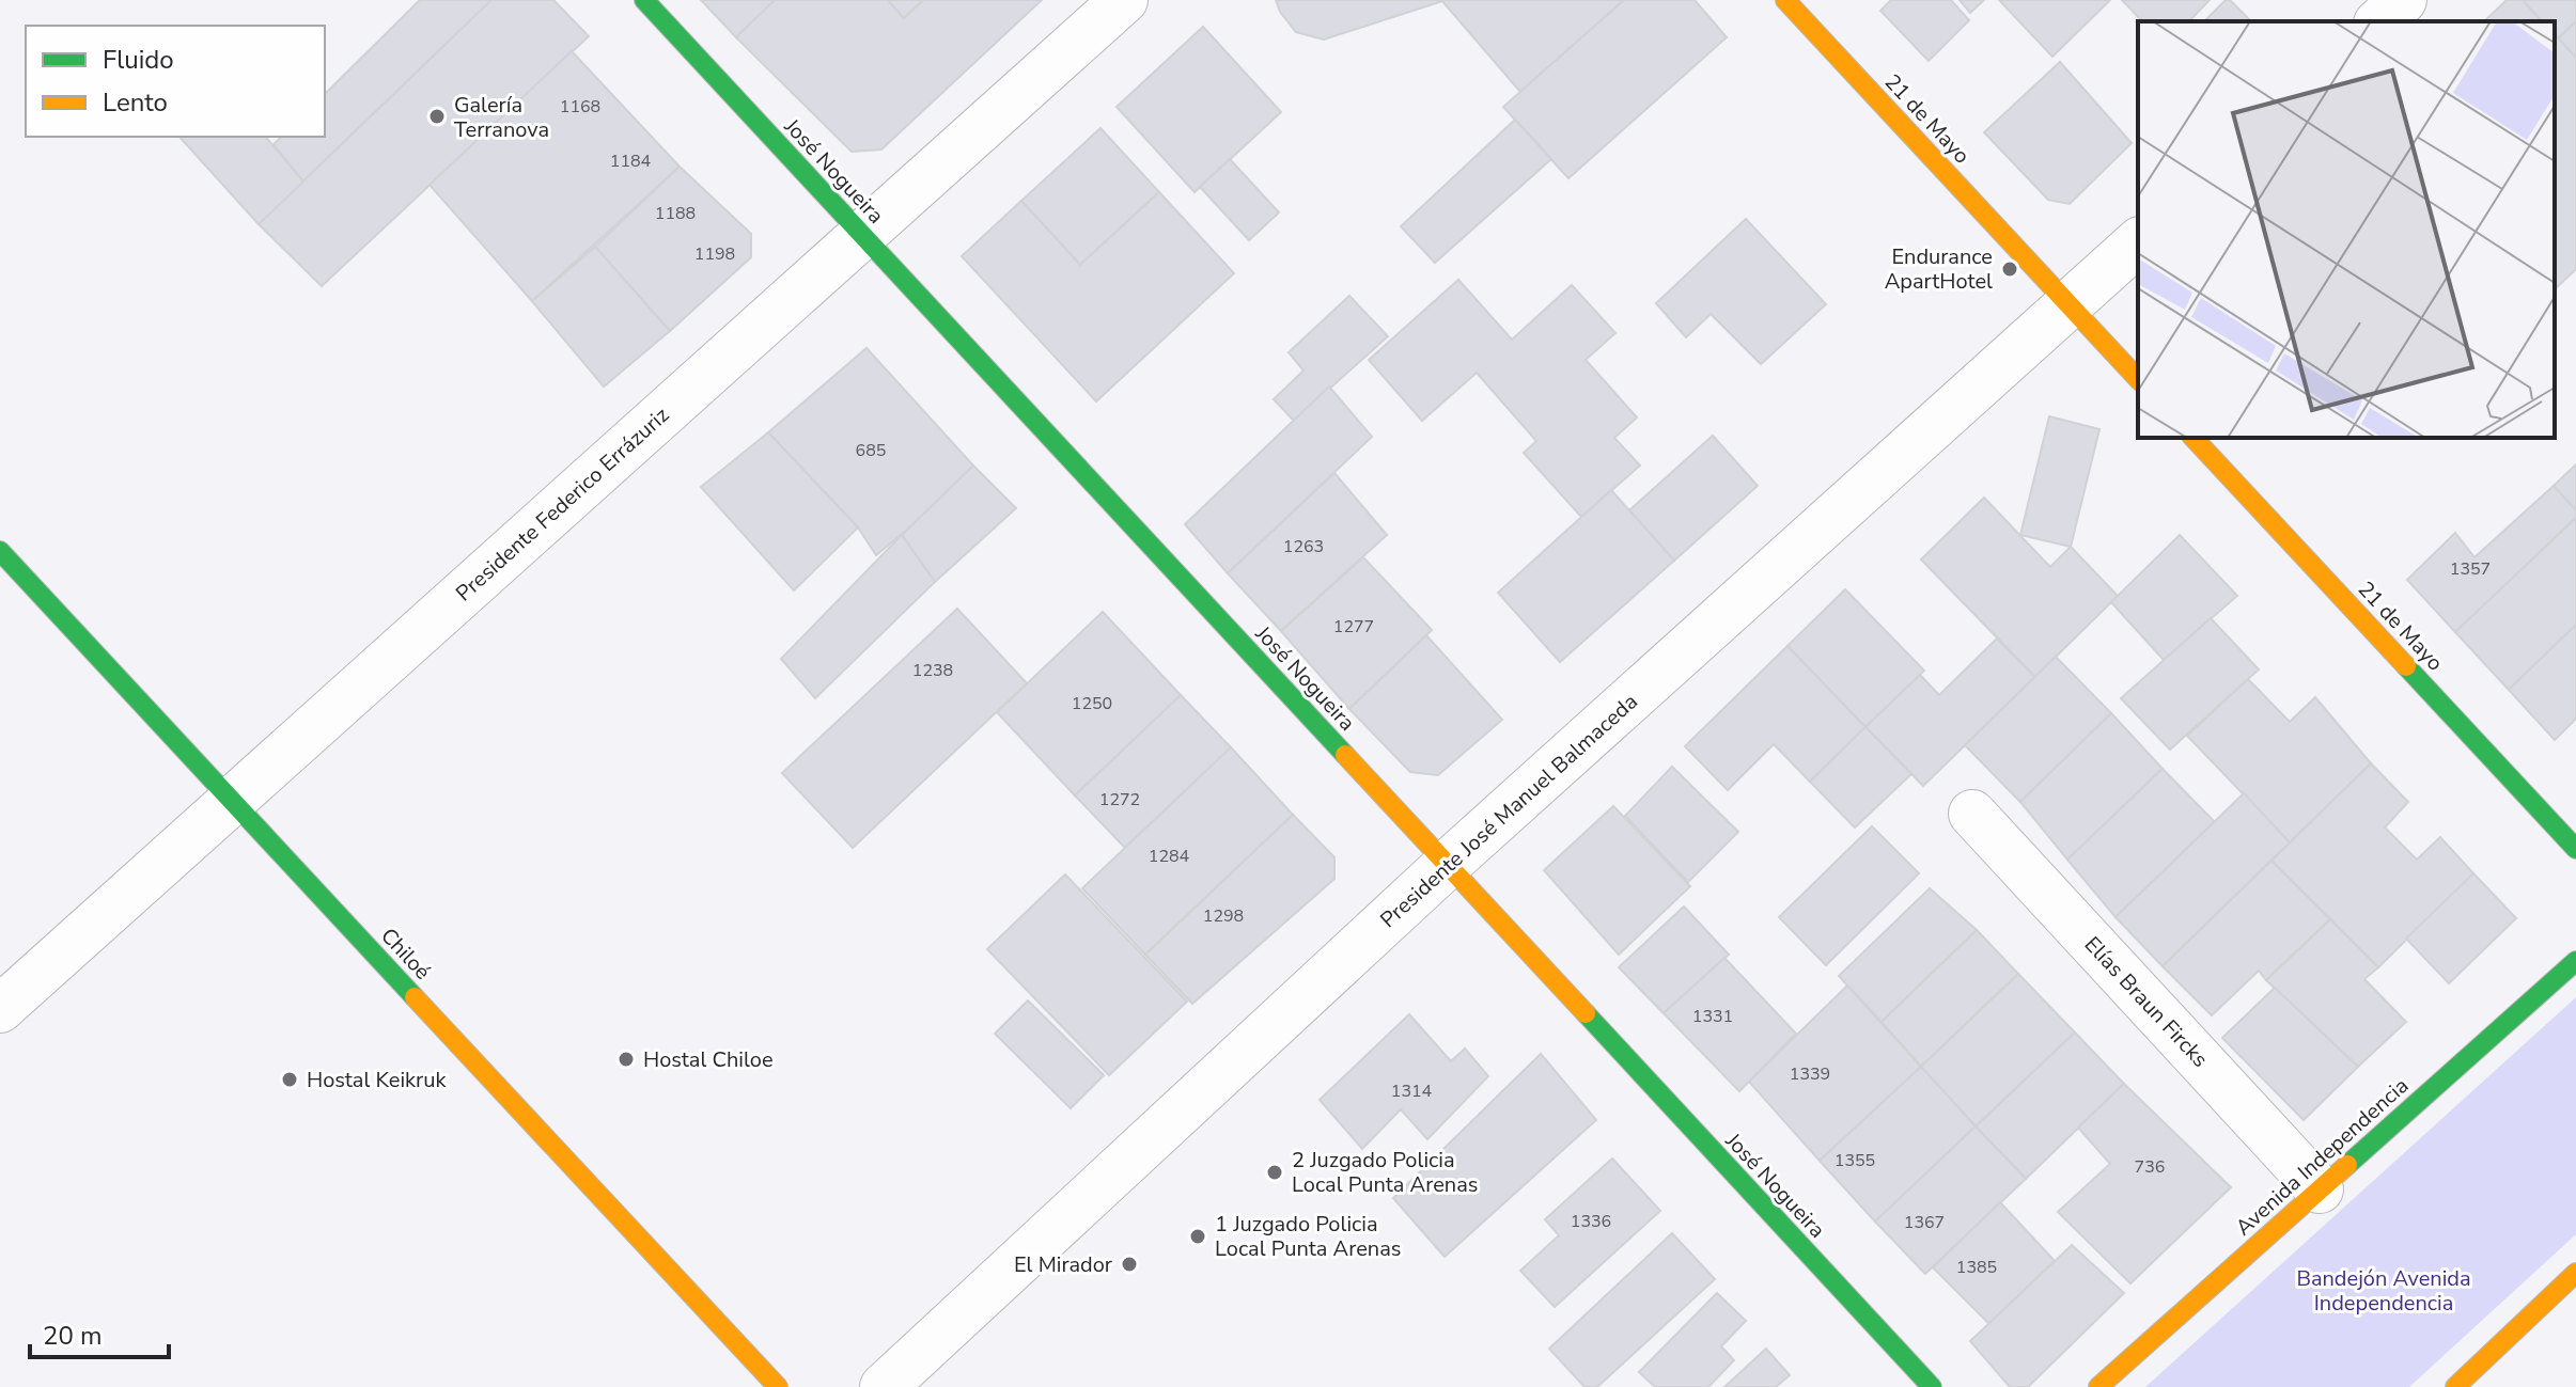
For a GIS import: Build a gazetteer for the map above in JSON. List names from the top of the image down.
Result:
{
  "streets": {
    "main road": [
      "21 de Mayo",
      "José Nogueira",
      "Chiloé",
      "Avenida Independencia"
    ],
    "street": ["Presidente Federico Errázuriz", "Presidente José Manuel Balmaceda", "Elías Braun Fircks"]
  },
  "crossings": [
    ["21 de Mayo", "Presidente José Manuel Balmaceda"],
    ["José Nogueira", "Presidente Federico Errázuriz"],
    ["José Nogueira", "Presidente José Manuel Balmaceda"],
    ["Presidente Federico Errázuriz", "Chiloé"],
    ["Elías Braun Fircks", "Avenida Independencia"]
  ],
  "parks": ["Bandejón Avenida Independencia"],
  "places": [
    "Galería Terranova",
    "Endurance ApartHotel",
    "Hostal Chiloe",
    "Hostal Keikruk",
    "2 Juzgado Policia Local Punta Arenas",
    "1 Juzgado Policia Local Punta Arenas",
    "El Mirador"
  ],
  "house_numbers": [
    "1168",
    "1184",
    "1188",
    "1198",
    "685",
    "1263",
    "1357",
    "1277",
    "1238",
    "1250",
    "1272",
    "1284",
    "1298",
    "1331",
    "1339",
    "1314",
    "1355",
    "736",
    "1336",
    "1367",
    "1385"
  ],
  "legend": ["Fluido", "Lento"],
  "scale_bar": "20 m"
}
